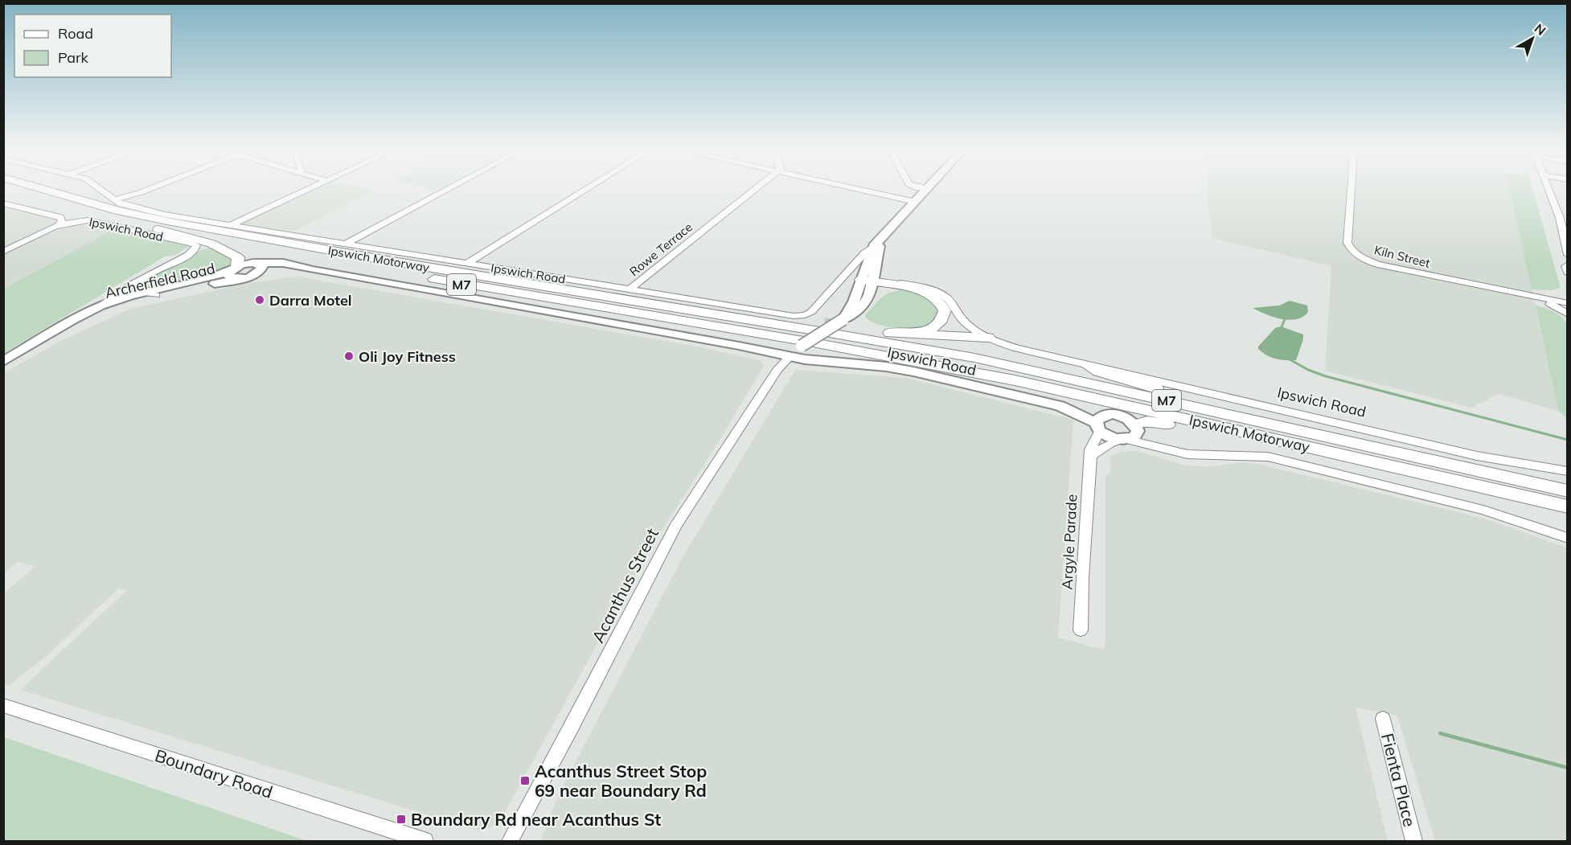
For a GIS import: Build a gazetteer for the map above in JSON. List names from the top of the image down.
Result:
{
  "streets": {
    "highway": ["Ipswich Motorway", "M7"],
    "main road": ["Ipswich Road", "Archerfield Road"],
    "street": [
      "Rowe Terrace",
      "Kiln Street",
      "Argyle Parade",
      "Acanthus Street",
      "Boundary Road",
      "Fienta Place"
    ]
  },
  "crossings": [
    ["Ipswich Road", "Rowe Terrace"],
    ["Ipswich Road", "Archerfield Road"],
    ["Ipswich Road", "Argyle Parade"],
    ["Ipswich Road", "Acanthus Street"]
  ],
  "places": {
    "other": ["Darra Motel", "Oli Joy Fitness"],
    "transit": ["Acanthus Street Stop 69 near Boundary Rd", "Boundary Rd near Acanthus St"]
  },
  "legend": ["Road", "Park"],
  "north": "top right"
}
